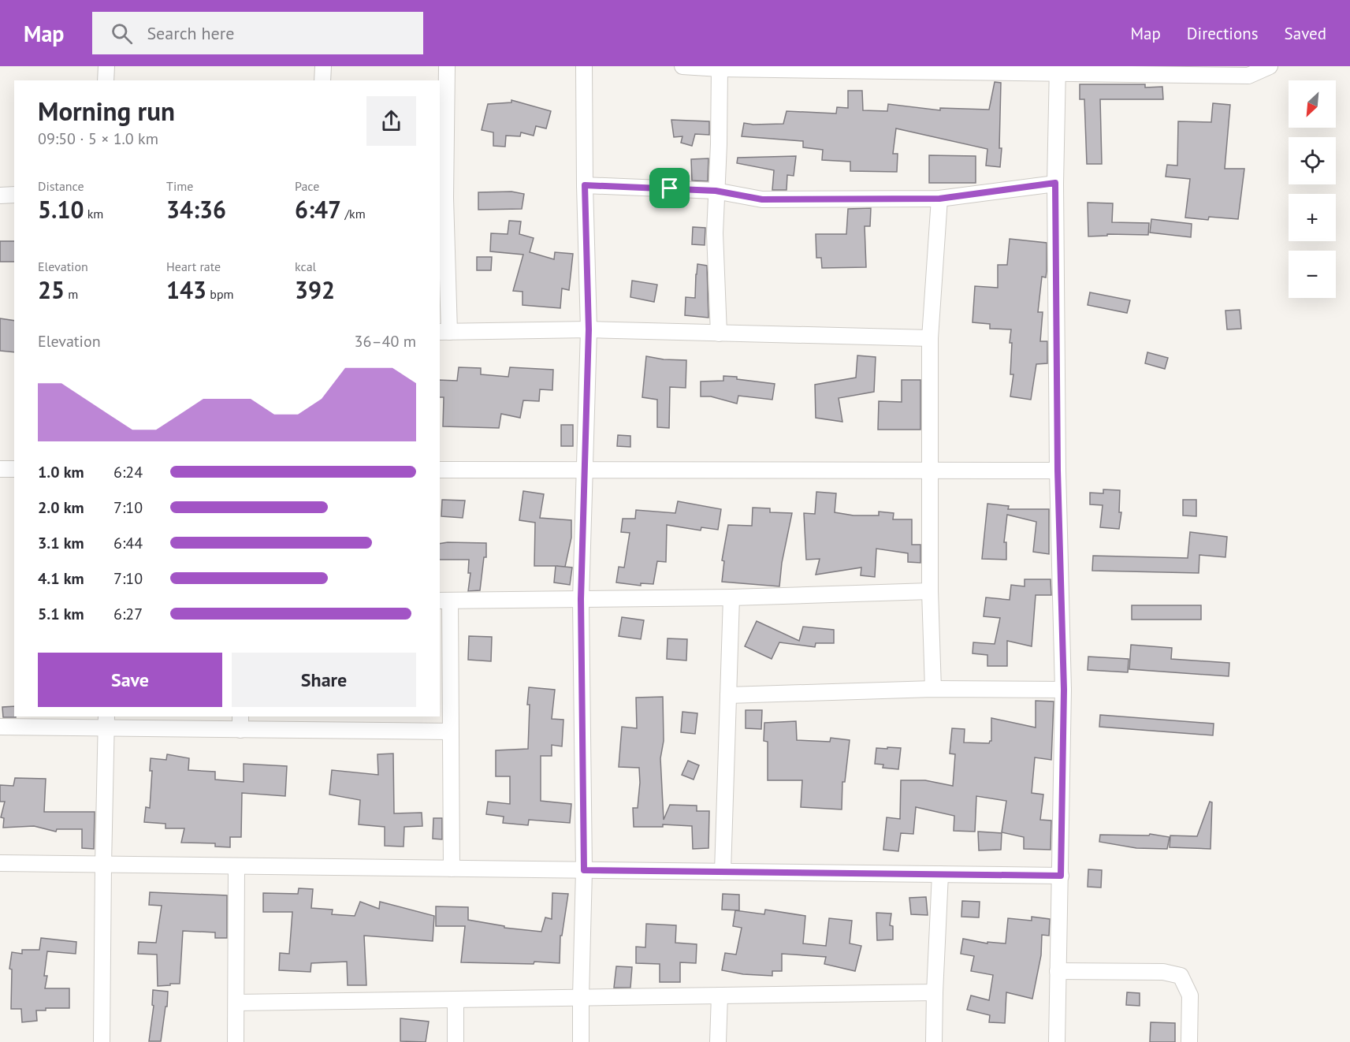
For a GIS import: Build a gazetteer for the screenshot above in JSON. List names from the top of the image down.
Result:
{
  "north": "bottom left",
  "page": {
    "header": "Map",
    "search": "Search here",
    "nav": ["Map", "Directions", "Saved"],
    "map_buttons": ["+", "−"],
    "heading": ["Morning run", "09:50 · 5 × 1.0 km"],
    "stats": [
      ["Distance", "5.10 km"],
      ["Time", "34:36"],
      ["Pace", "6:47 /km"],
      ["Elevation", "25 m"],
      ["Heart rate", "143 bpm"],
      ["kcal", "392"]
    ],
    "chart": ["Elevation", "36–40 m"],
    "list": [
      {
        "name": "1.0 km",
        "note": "6:24"
      },
      {
        "name": "2.0 km",
        "note": "7:10"
      },
      {
        "name": "3.1 km",
        "note": "6:44"
      },
      {
        "name": "4.1 km",
        "note": "7:10"
      },
      {
        "name": "5.1 km",
        "note": "6:27"
      }
    ],
    "buttons": ["Save", "Share"]
  }
}
